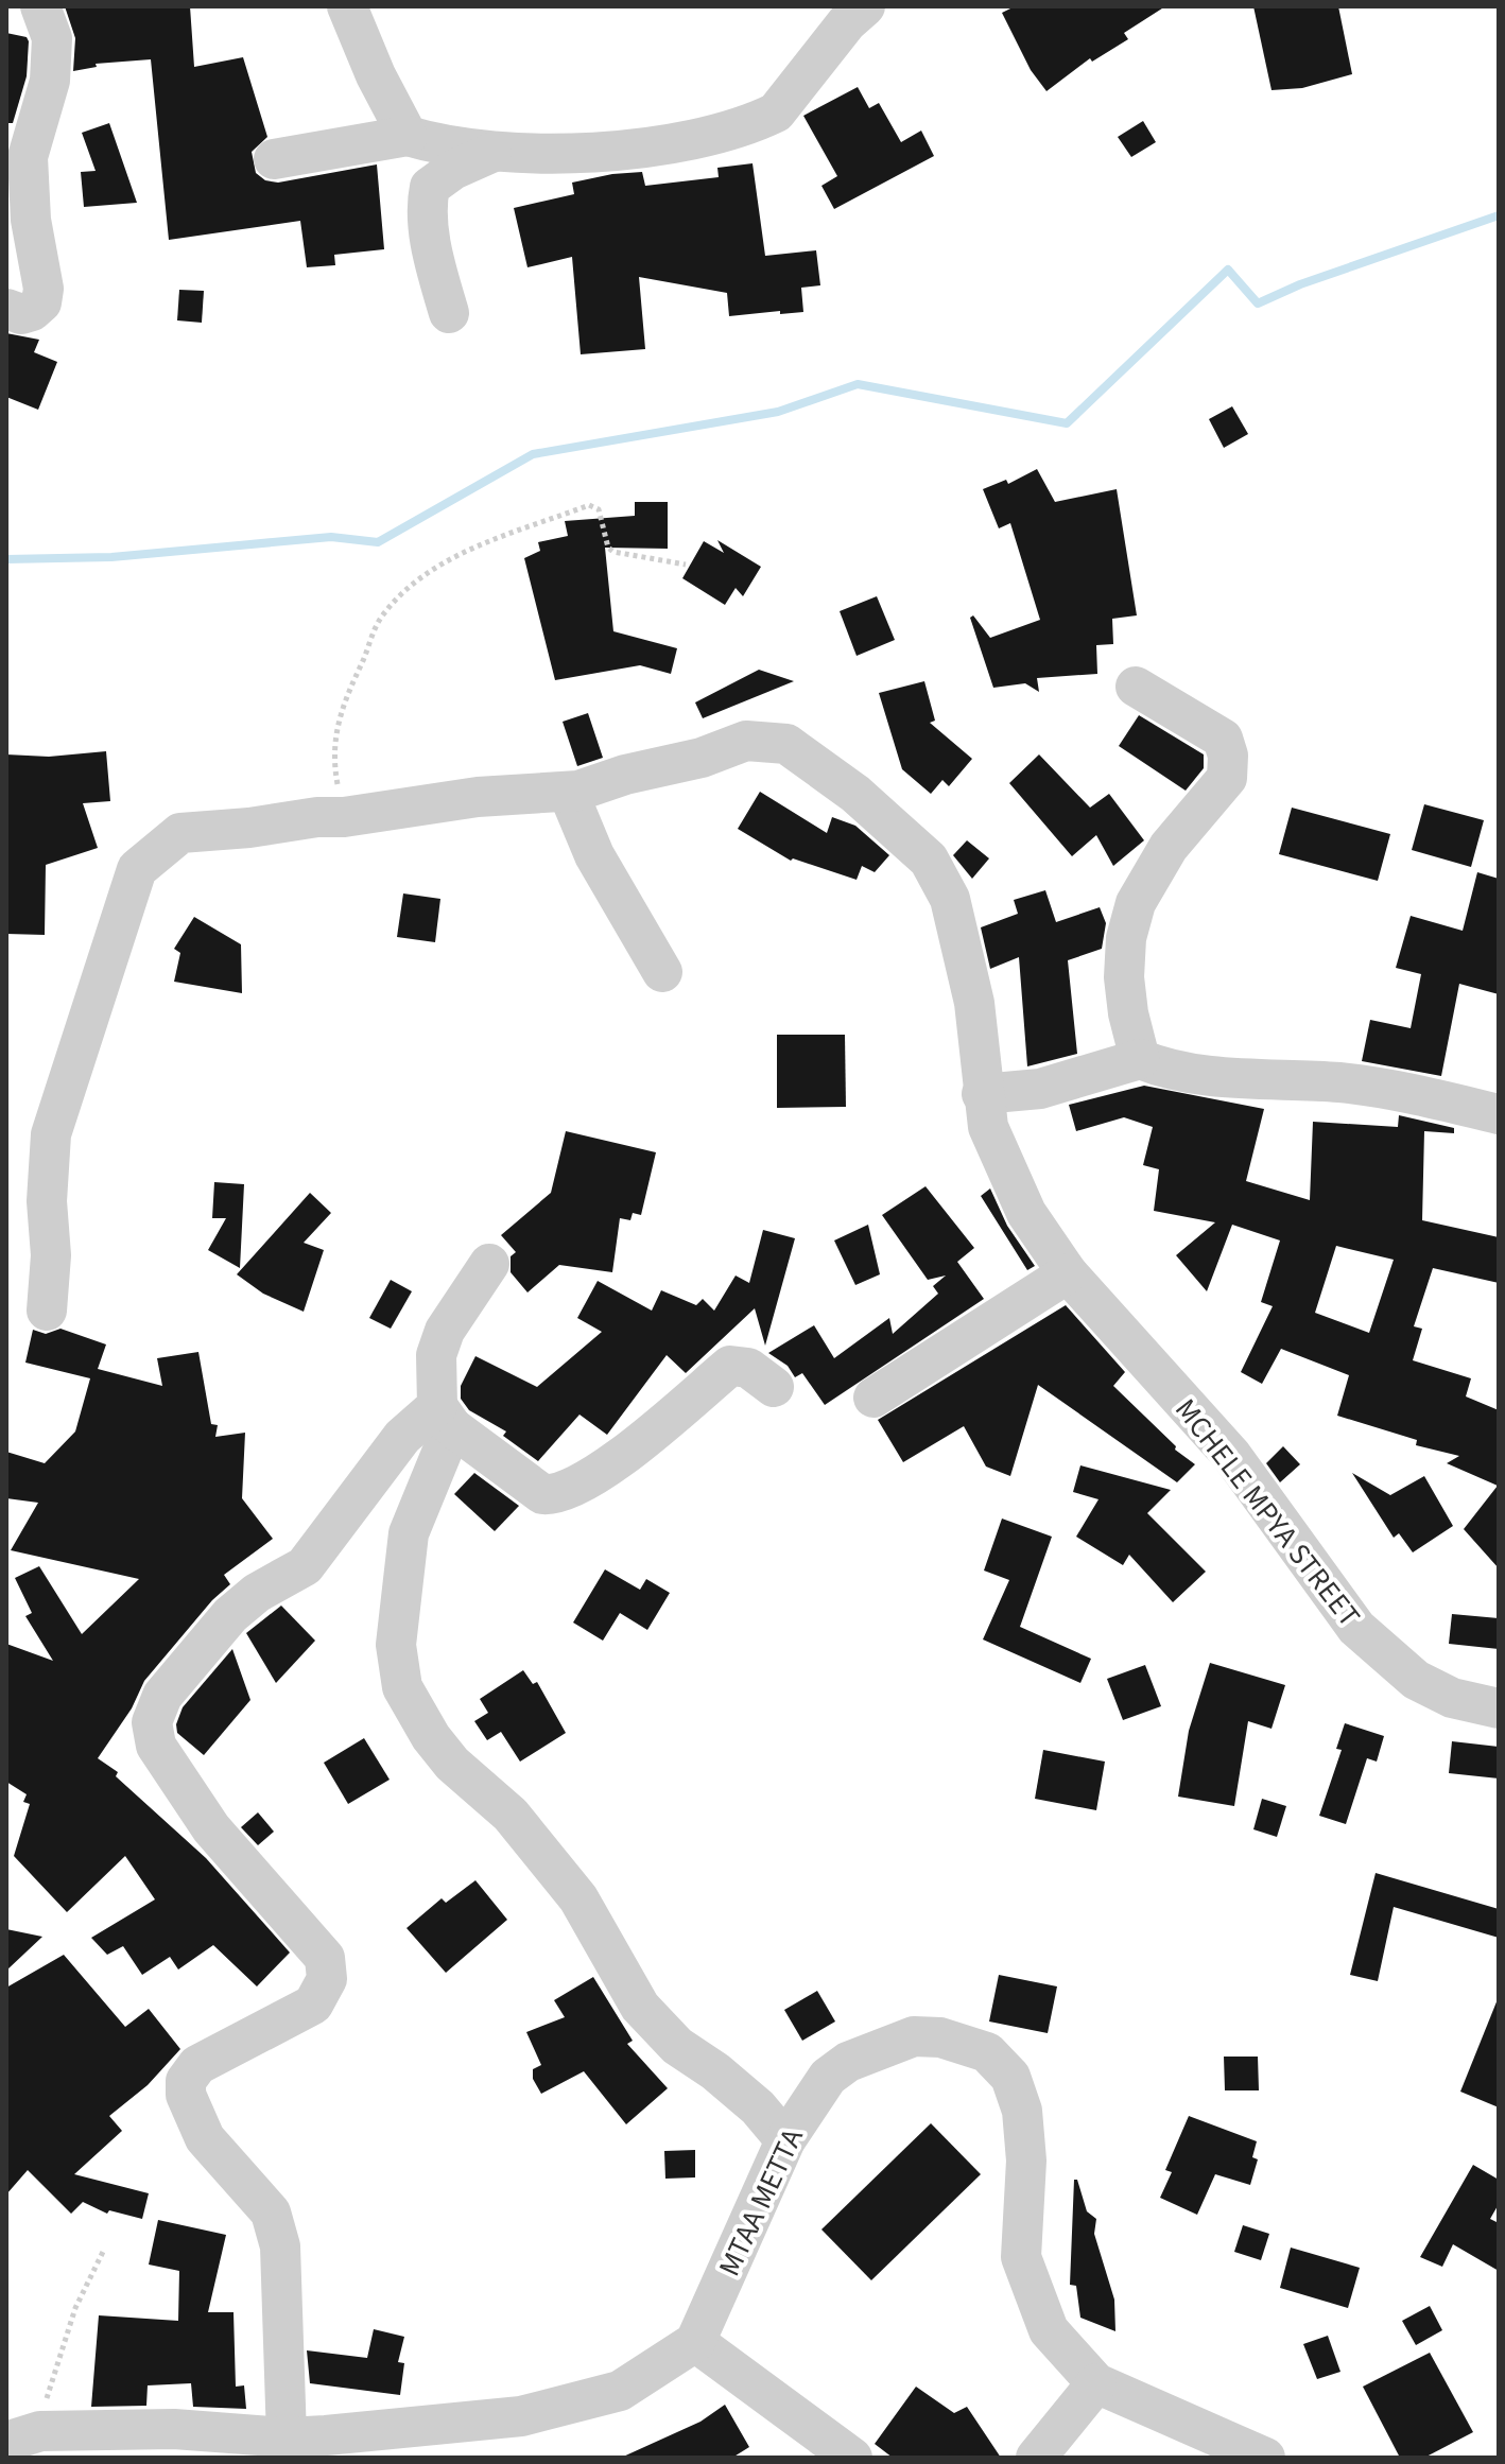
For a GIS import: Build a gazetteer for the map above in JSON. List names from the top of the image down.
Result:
{
  "streets": {
    "street": ["MCHELE MPYA STREET", "MTAA METTA"]
  }
}
